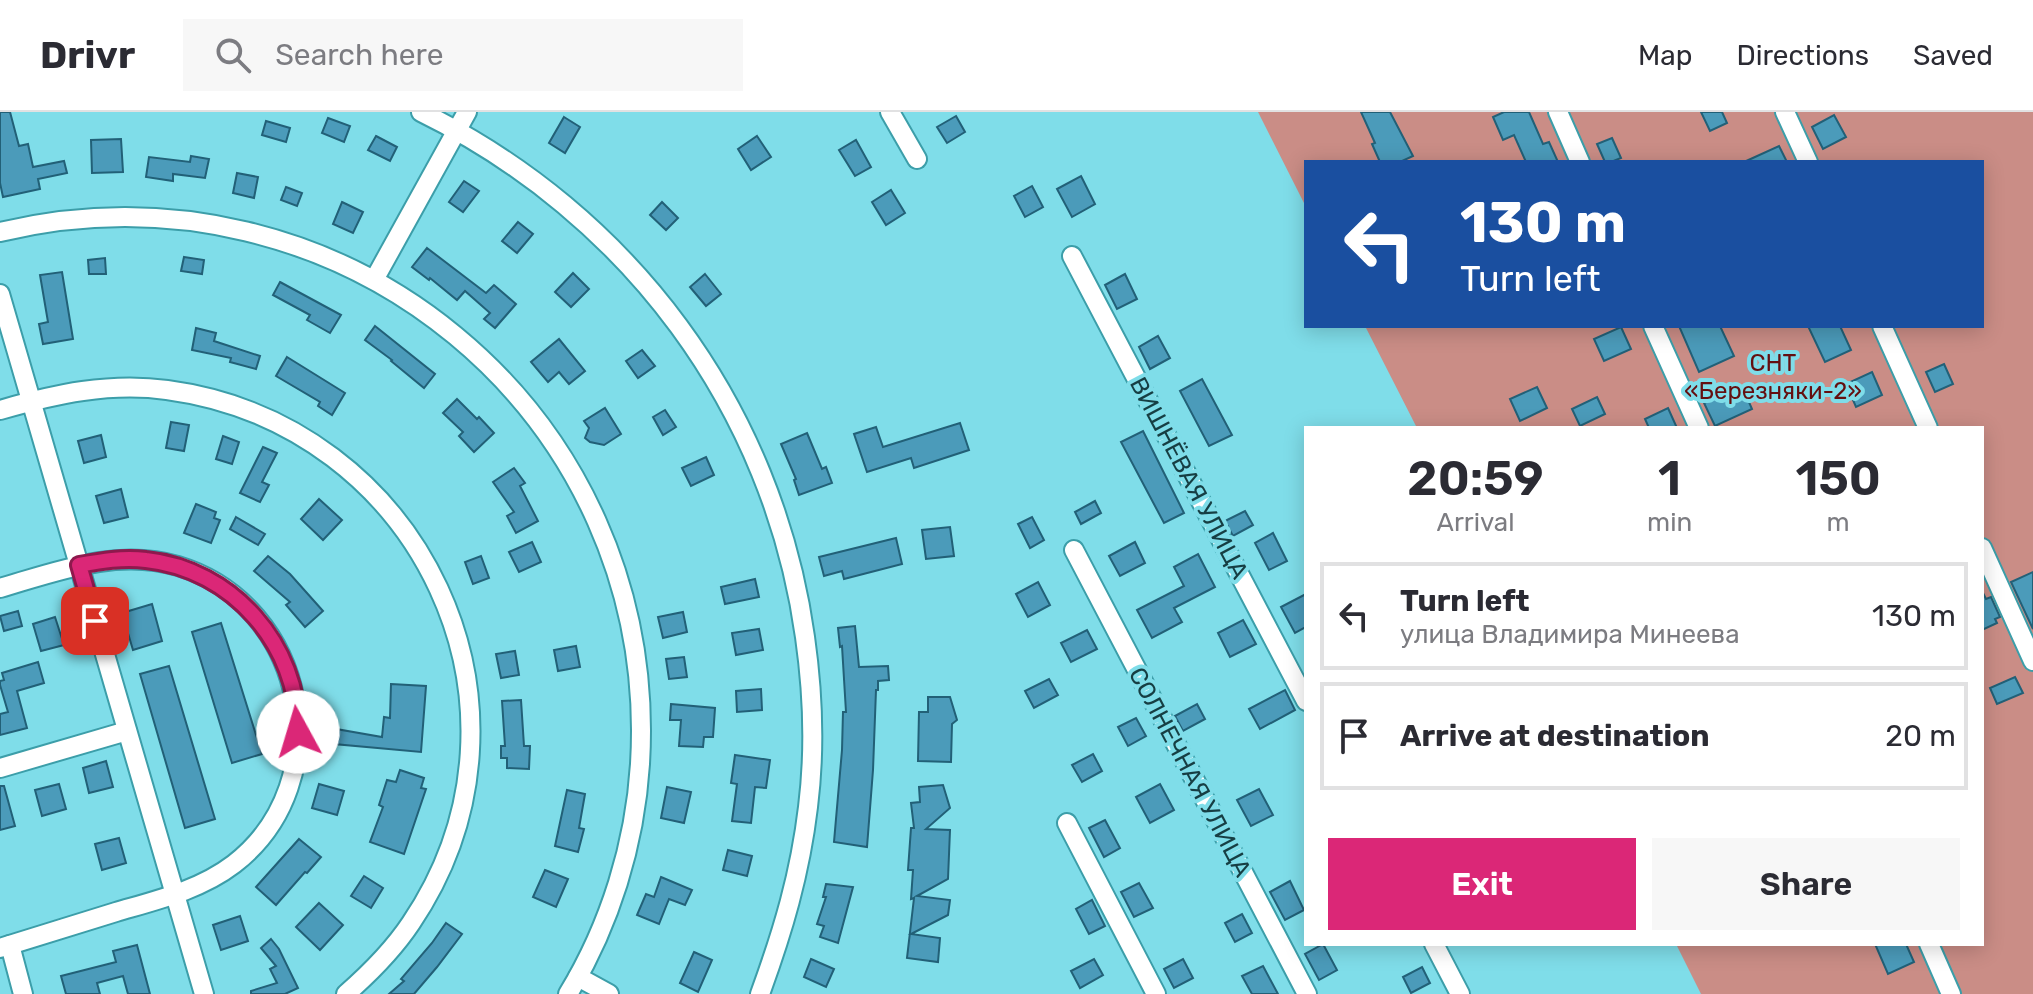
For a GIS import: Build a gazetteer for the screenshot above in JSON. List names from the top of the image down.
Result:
{
  "streets": {
    "street": ["ВИШНЁВАЯ УЛИЦА", "СОЛНЕЧНАЯ УЛИЦА"]
  },
  "parks": ["СНТ «Березняки-2»"],
  "page": {
    "header": "Drivr",
    "search": "Search here",
    "nav": ["Map", "Directions", "Saved"],
    "turn": ["130 m", "Turn left"],
    "eta": [
      "20:59",
      "Arrival",
      "1",
      "min",
      "150",
      "m"
    ],
    "list": [
      {
        "name": "Turn left",
        "note": "улица Владимира Минеева",
        "value": "130 m"
      },
      {
        "name": "Arrive at destination",
        "value": "20 m"
      }
    ],
    "buttons": ["Exit", "Share"]
  }
}
